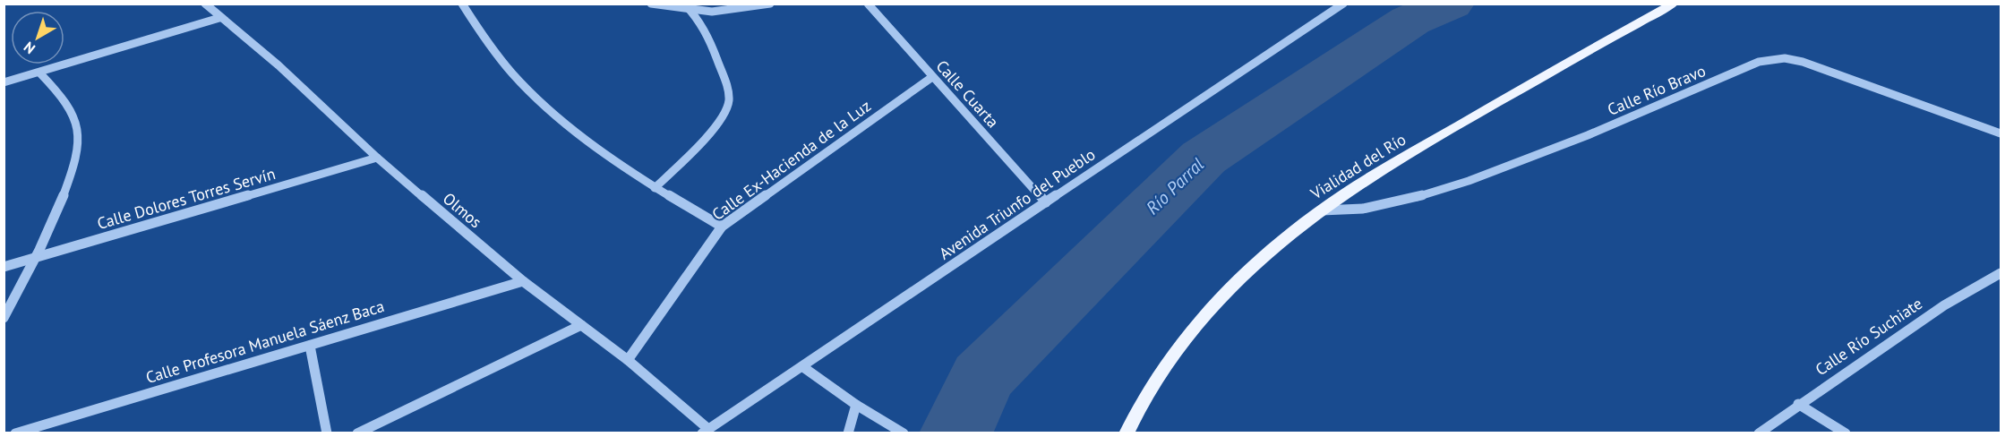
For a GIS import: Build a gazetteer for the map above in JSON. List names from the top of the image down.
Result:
{
  "streets": {
    "main road": ["Vialidad del Río"],
    "street": [
      "Calle Río Bravo",
      "Calle Cuarta",
      "Calle Ex-Hacienda de la Luz",
      "Calle Dolores Torres Servín",
      "Avenida Triunfo del Pueblo",
      "Olmos",
      "Calle Río Suchiate",
      "Calle Profesora Manuela Sáenz Baca"
    ]
  },
  "crossings": [
    ["Calle Río Bravo", "Vialidad del Río"],
    ["Calle Cuarta", "Calle Ex-Hacienda de la Luz"],
    ["Calle Cuarta", "Avenida Triunfo del Pueblo"],
    ["Calle Ex-Hacienda de la Luz", "Olmos"],
    ["Calle Dolores Torres Servín", "Olmos"],
    ["Avenida Triunfo del Pueblo", "Olmos"],
    ["Olmos", "Calle Profesora Manuela Sáenz Baca"]
  ],
  "water": ["Río Parral"],
  "north": "bottom left"
}
